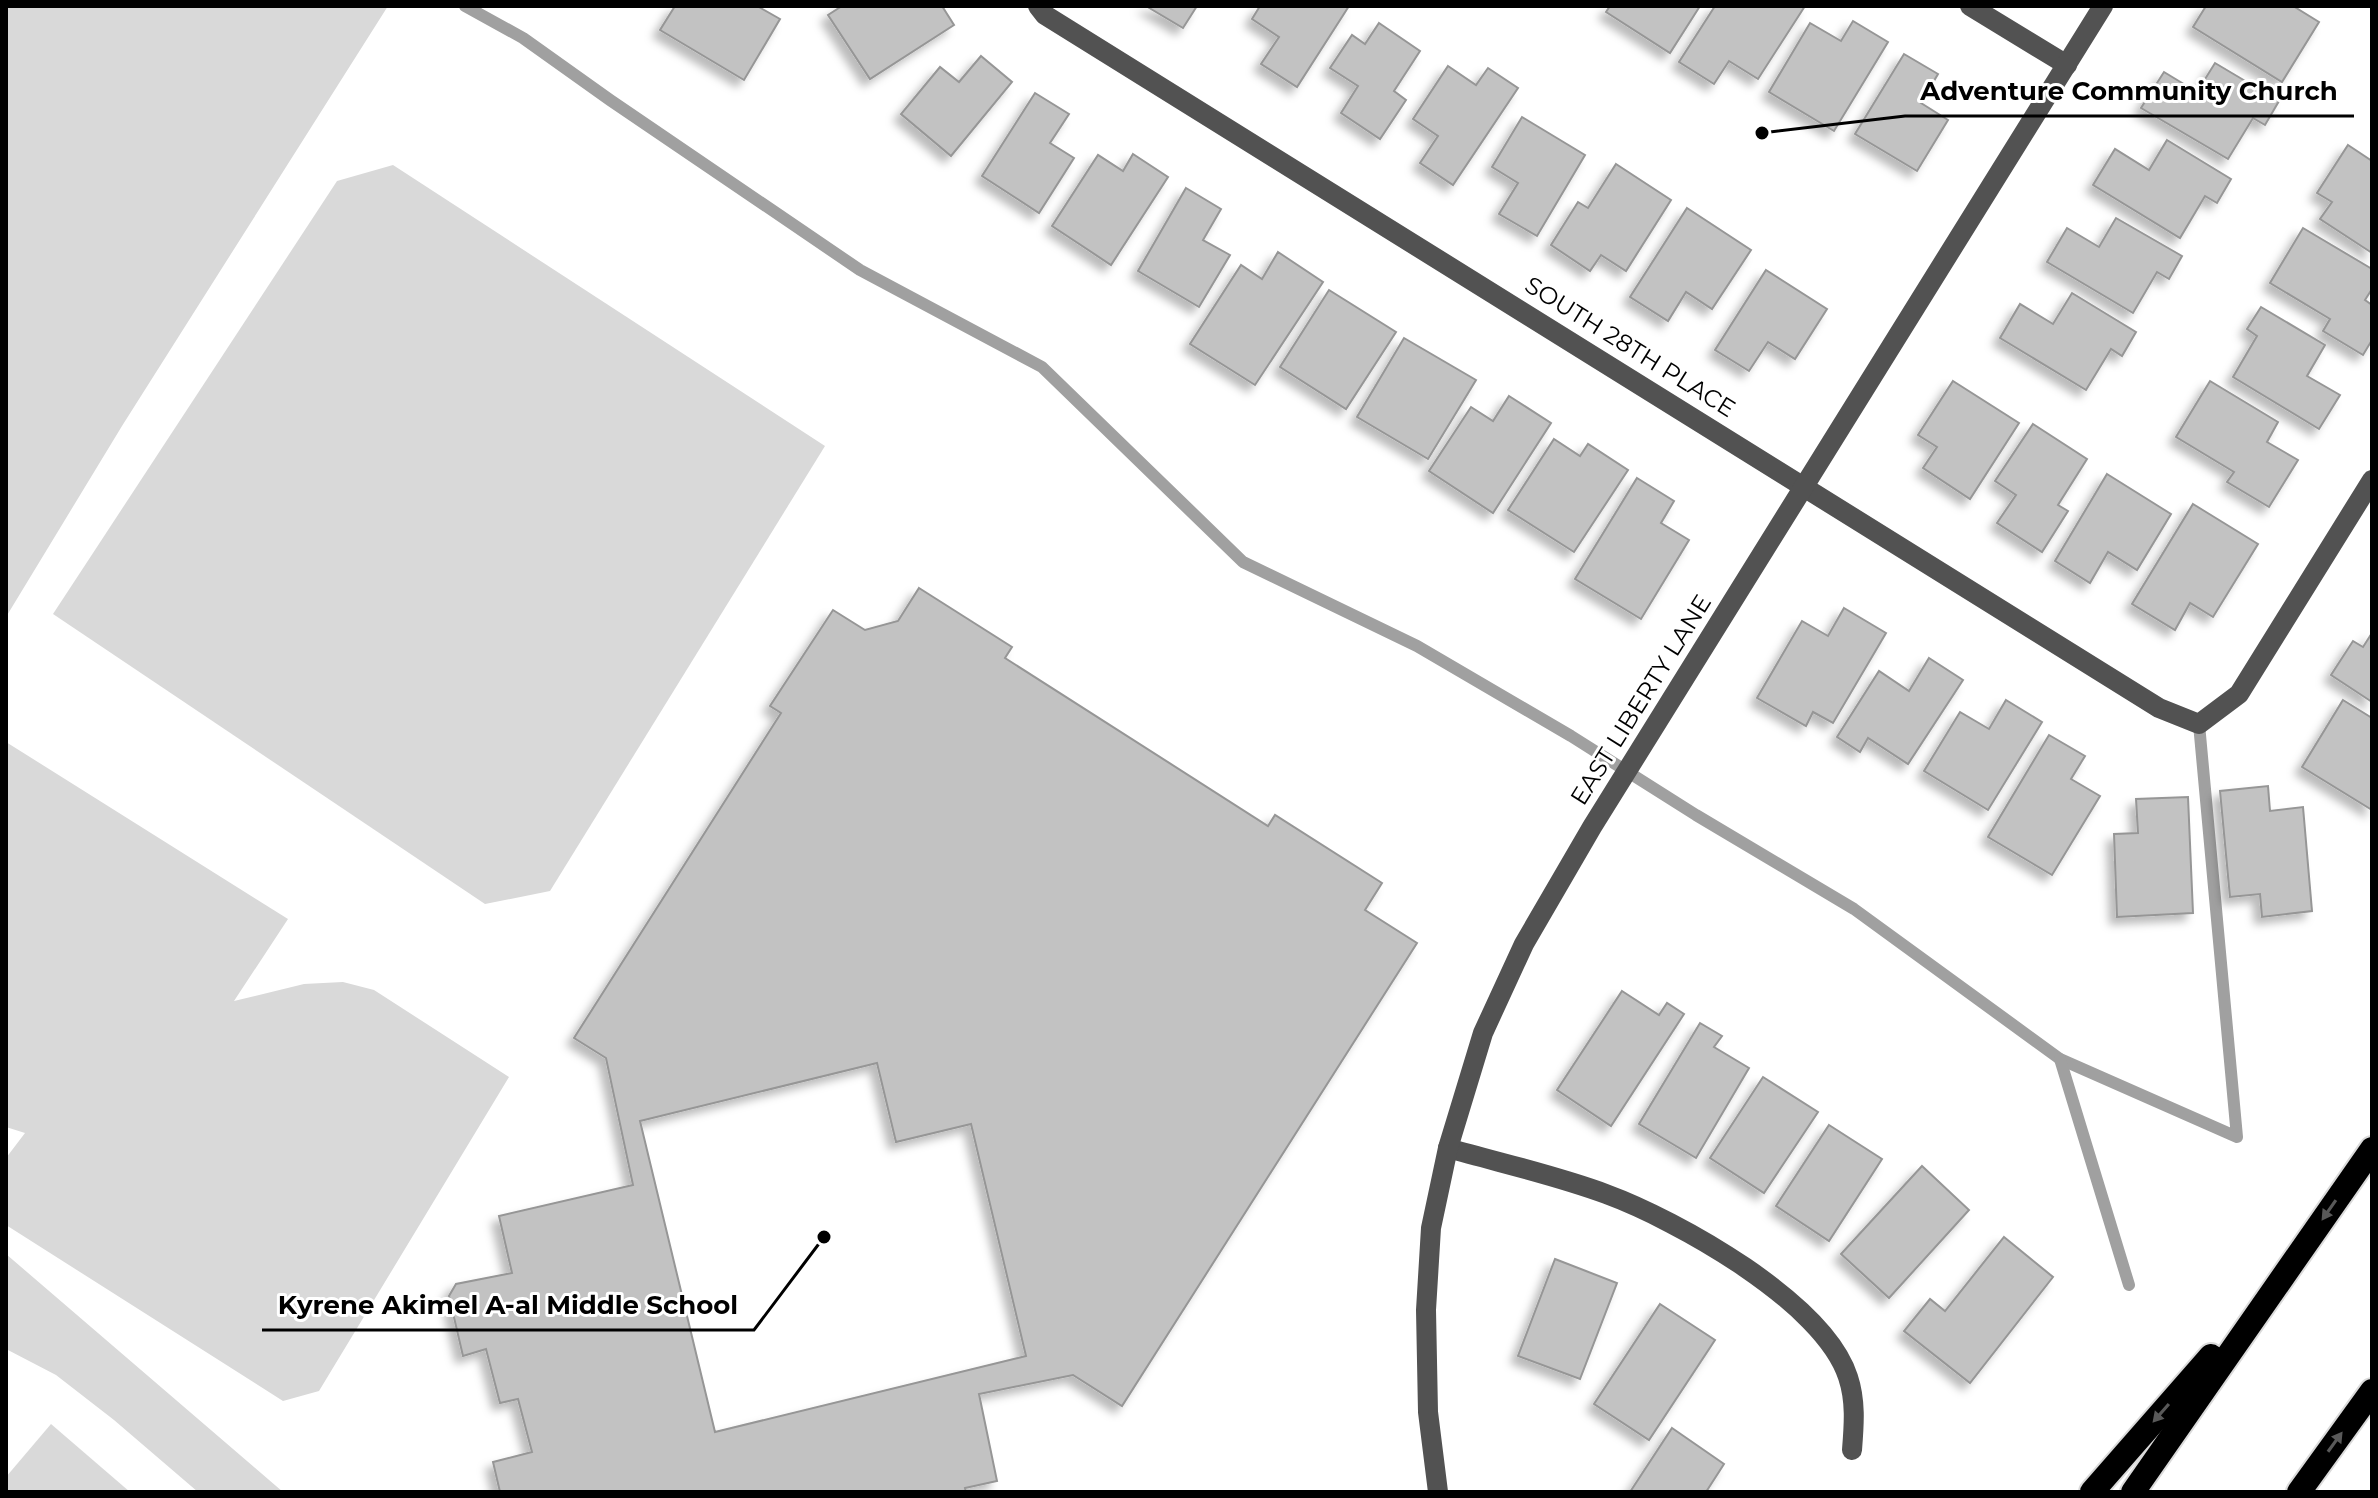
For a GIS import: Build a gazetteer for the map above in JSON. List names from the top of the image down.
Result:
{
  "streets": {
    "street": ["SOUTH 28TH PLACE", "EAST LIBERTY LANE"]
  },
  "crossings": [
    ["SOUTH 28TH PLACE", "EAST LIBERTY LANE"]
  ],
  "places": ["Adventure Community Church", "Kyrene Akimel A-al Middle School"]
}
